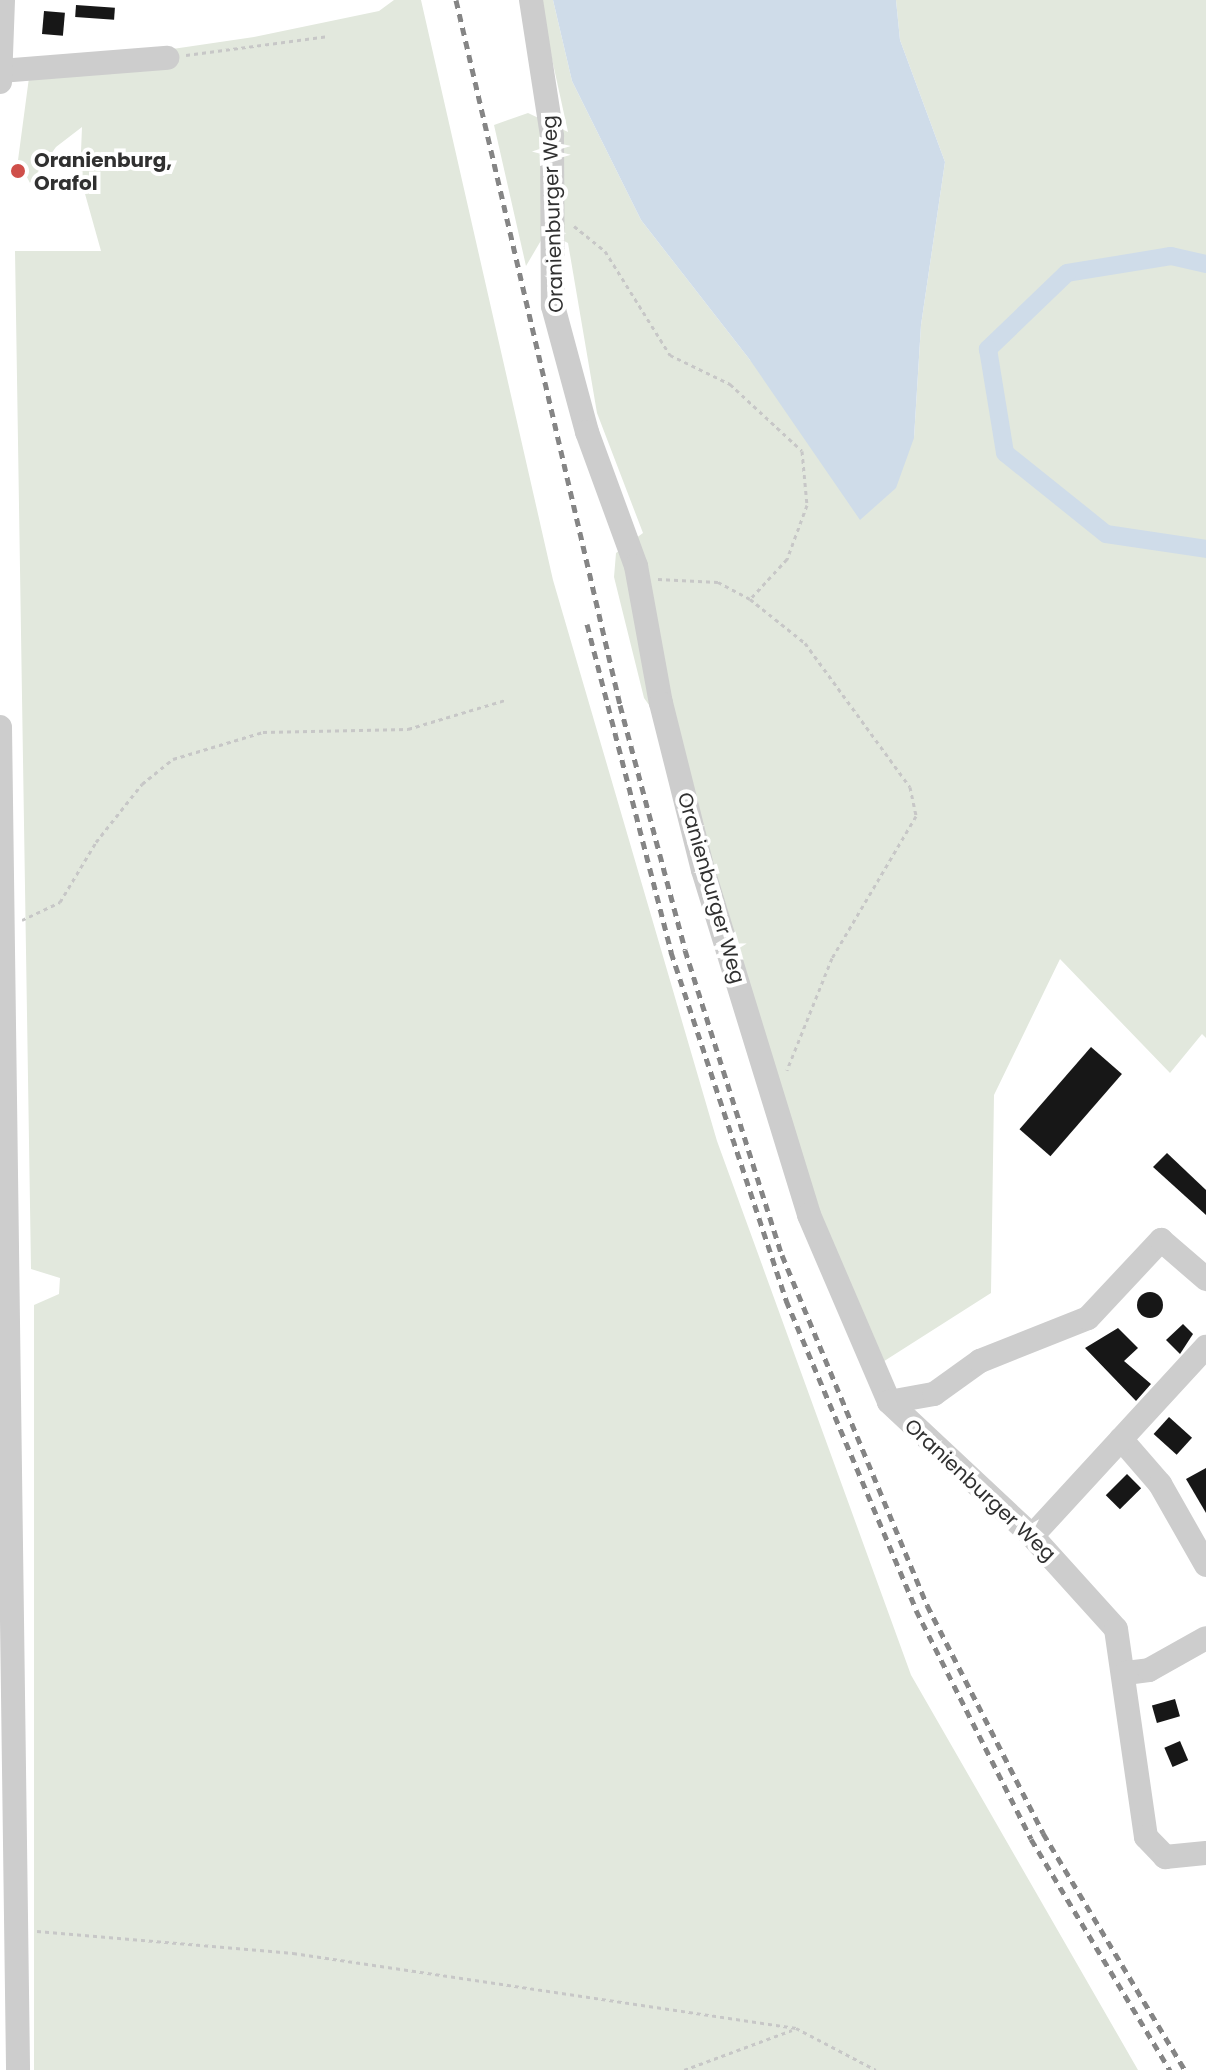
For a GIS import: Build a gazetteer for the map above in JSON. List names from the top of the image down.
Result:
{
  "streets": {
    "street": ["Oranienburger Weg"]
  },
  "places": ["Oranienburg, Orafol"]
}
